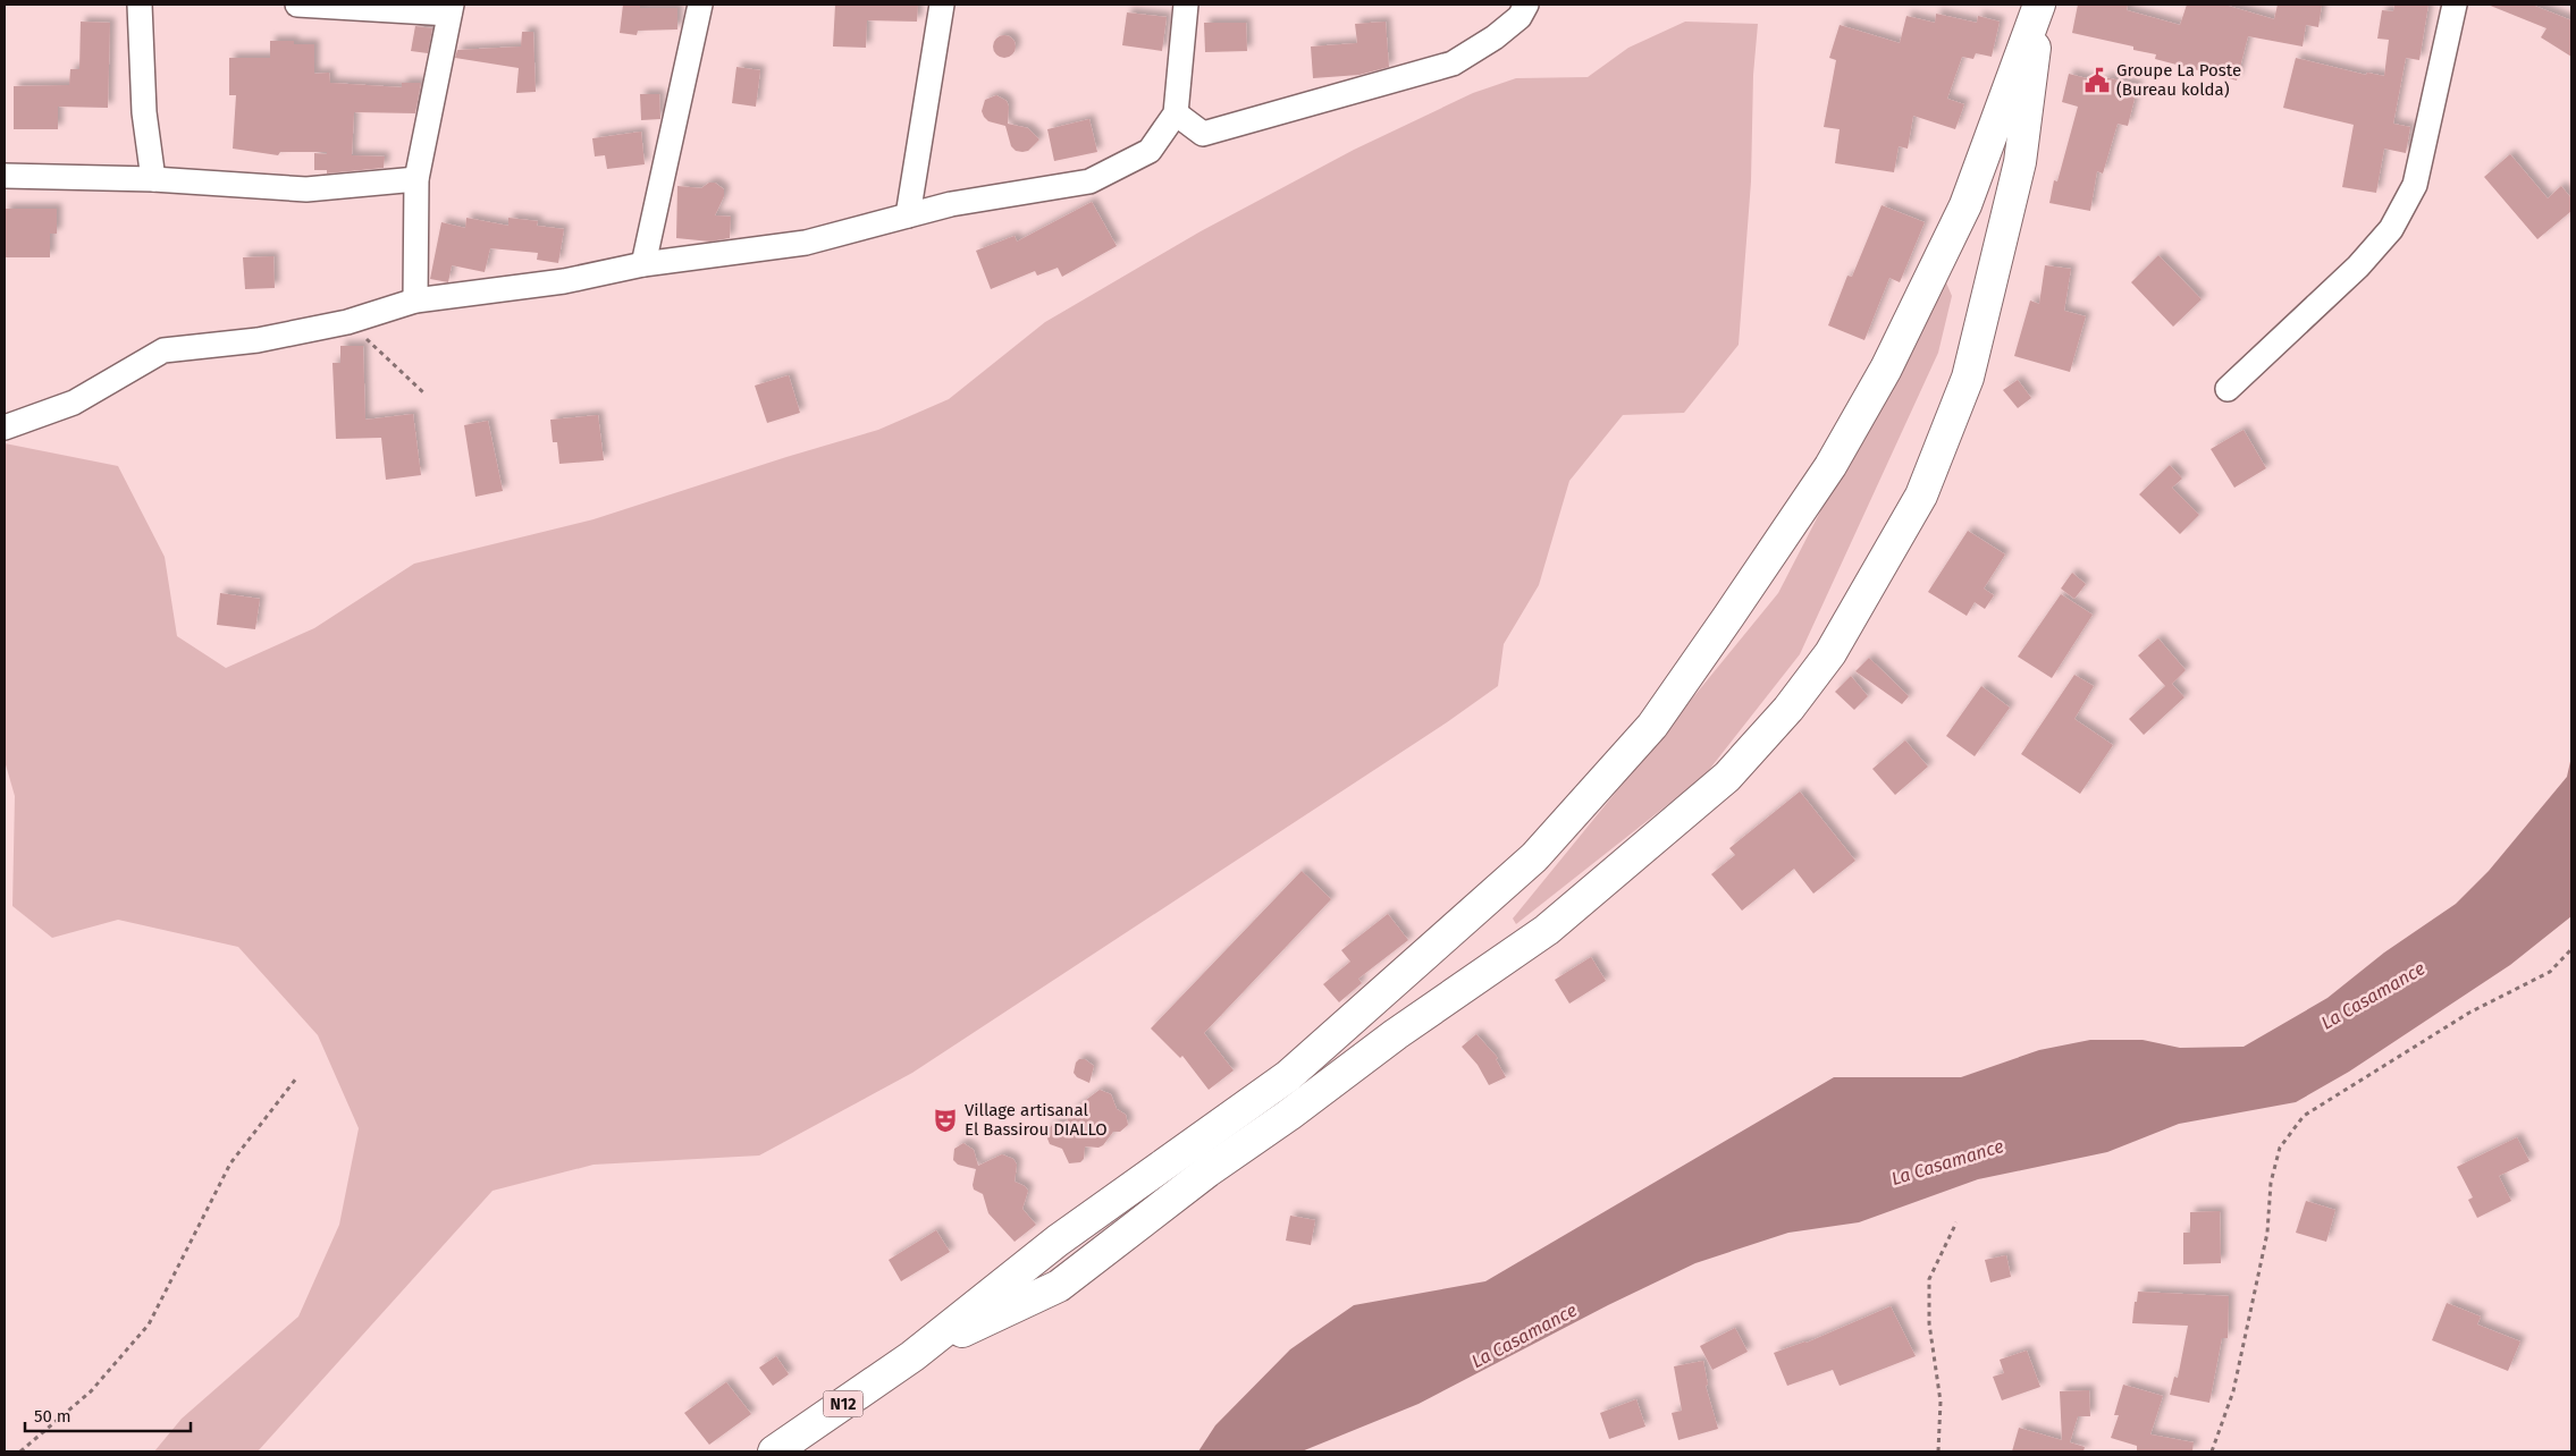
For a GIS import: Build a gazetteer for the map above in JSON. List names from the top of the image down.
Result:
{
  "streets": {
    "main road": ["N12"]
  },
  "water": ["La Casamance"],
  "places": {
    "public building": ["Groupe La Poste (Bureau kolda)"],
    "theatre": ["Village artisanal El Bassirou DIALLO"]
  },
  "scale_bar": "50 m"
}
